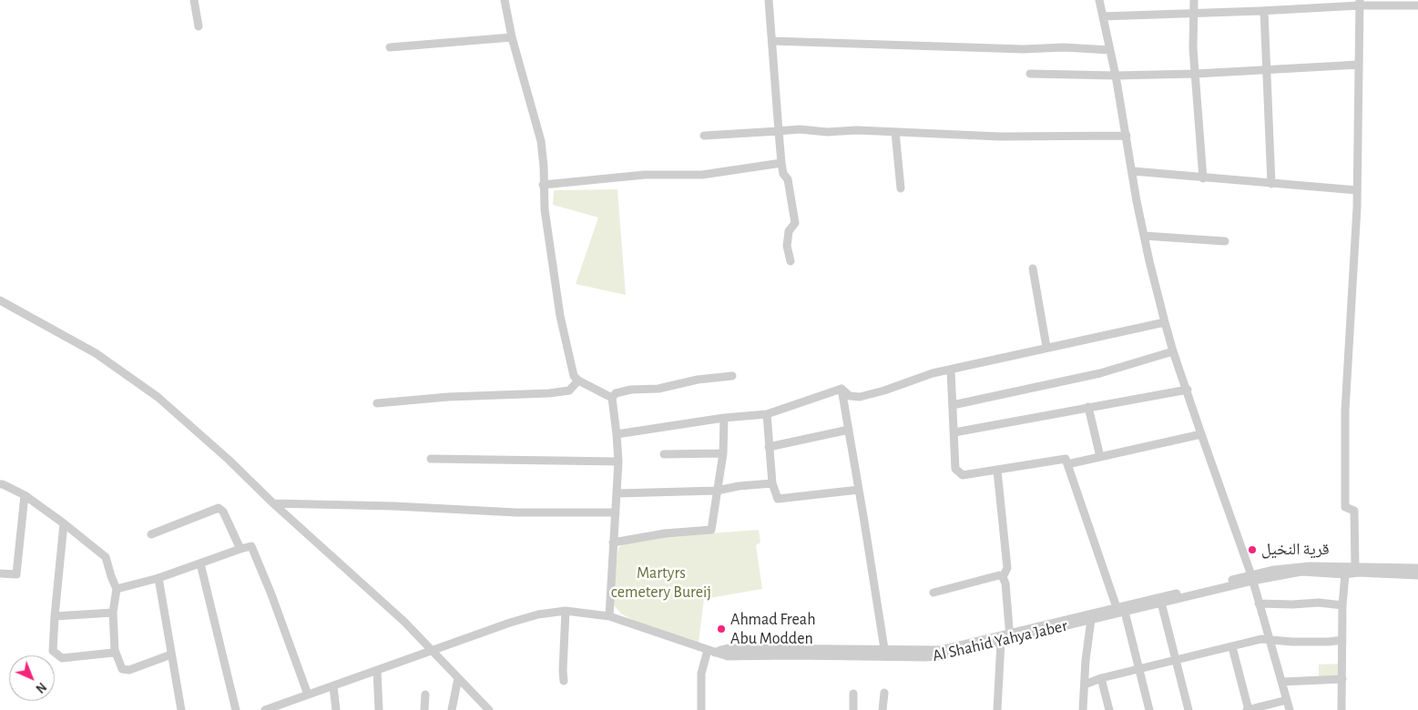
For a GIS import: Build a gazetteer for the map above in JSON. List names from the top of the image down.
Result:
{
  "streets": {
    "street": ["Al Shahid Yahya Jaber"]
  },
  "parks": ["Martyrs cemetery Bureij"],
  "places": ["قرية النخيل", "Ahmad Freah Abu Modden"],
  "north": "bottom right"
}
